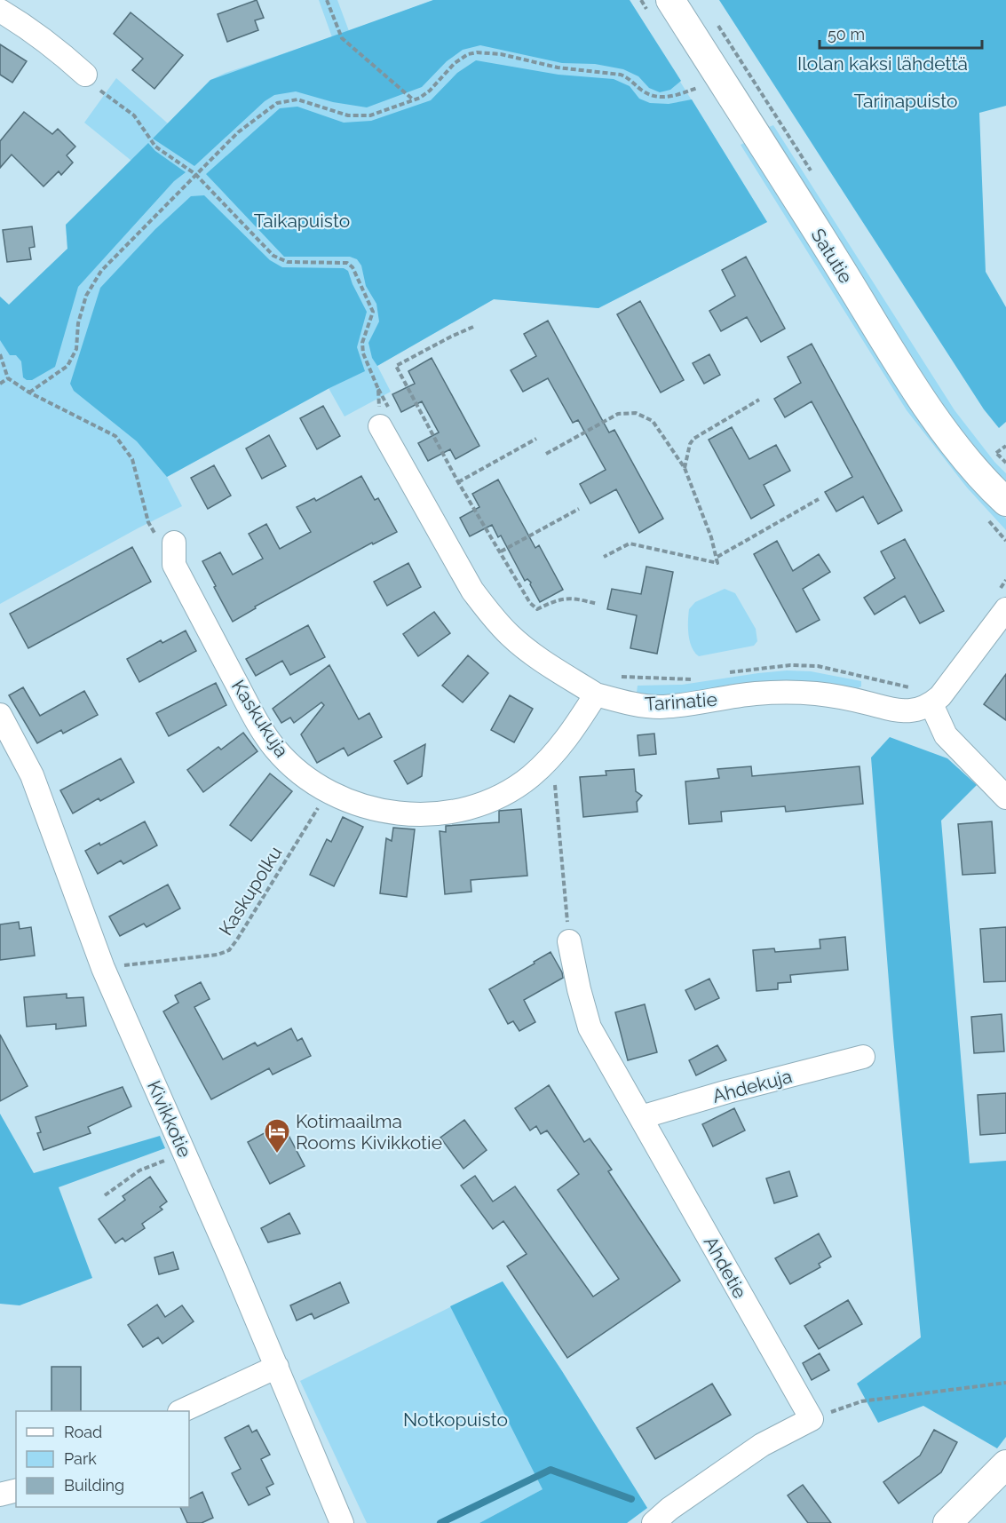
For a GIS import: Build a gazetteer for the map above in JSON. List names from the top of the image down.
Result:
{
  "streets": {
    "street": [
      "Satutie",
      "Tarinatie",
      "Kaskukuja",
      "Ahdekuja",
      "Kivikkotie",
      "Ahdetie"
    ],
    "path": ["Kaskupolku"]
  },
  "crossings": [
    ["Tarinatie", "Kaskukuja"],
    ["Kaskukuja", "Kaskupolku"],
    ["Kaskupolku", "Kivikkotie"],
    ["Ahdekuja", "Ahdetie"]
  ],
  "parks": [
    "Ilolan kaksi lähdettä",
    "Tarinapuisto",
    "Taikapuisto",
    "Notkopuisto"
  ],
  "places": {
    "hotel": ["Kotimaailma Rooms Kivikkotie"]
  },
  "legend": ["Road", "Park", "Building"],
  "scale_bar": "50 m"
}
